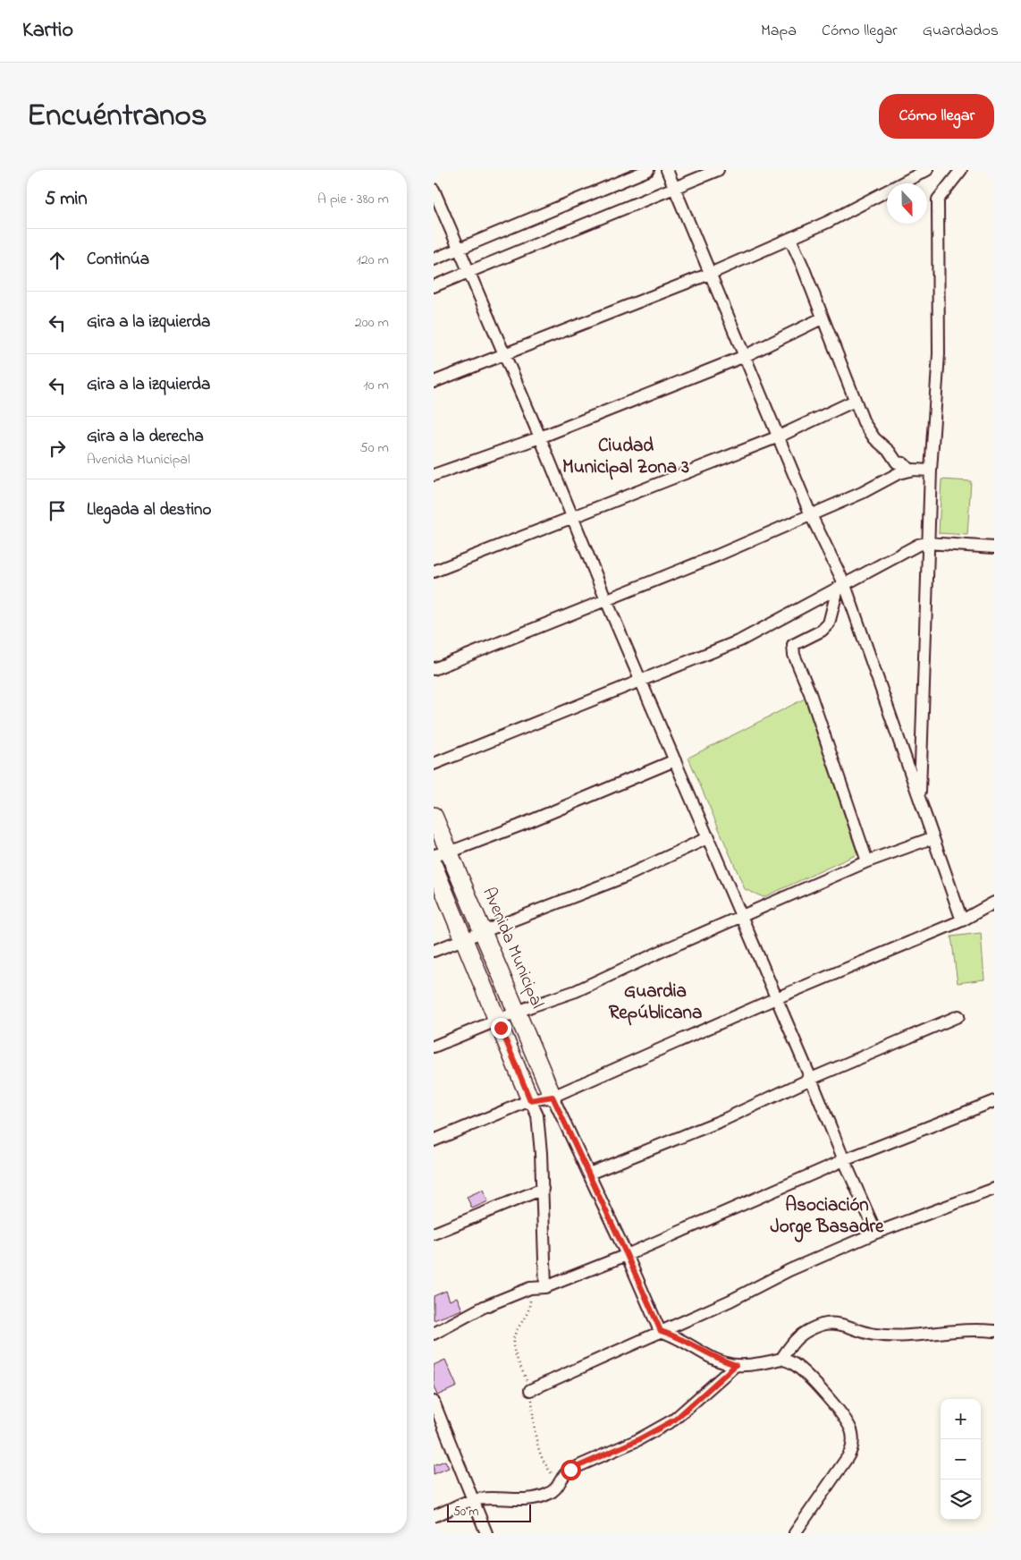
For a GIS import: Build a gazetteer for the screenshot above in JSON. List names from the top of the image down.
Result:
{
  "streets": {
    "street": ["Avenida Municipal"]
  },
  "districts": ["Ciudad Municipal Zona 3", "Guardia Repúblicana", "Asociación Jorge Basadre"],
  "scale_bar": "50 m",
  "north": "bottom",
  "page": {
    "header": "Kartio",
    "nav": ["Mapa", "Cómo llegar", "Guardados"],
    "title": "Encuéntranos",
    "buttons": "Cómo llegar",
    "heading": ["5 min", "A pie · 380 m"],
    "list": [
      ["Continúa", "120 m"],
      ["Gira a la izquierda", "200 m"],
      ["Gira a la izquierda", "10 m"],
      ["Gira a la derecha", "Avenida Municipal", "50 m"],
      "Llegada al destino"
    ],
    "map_buttons": ["+", "−"],
    "scale": "50 m"
  }
}
